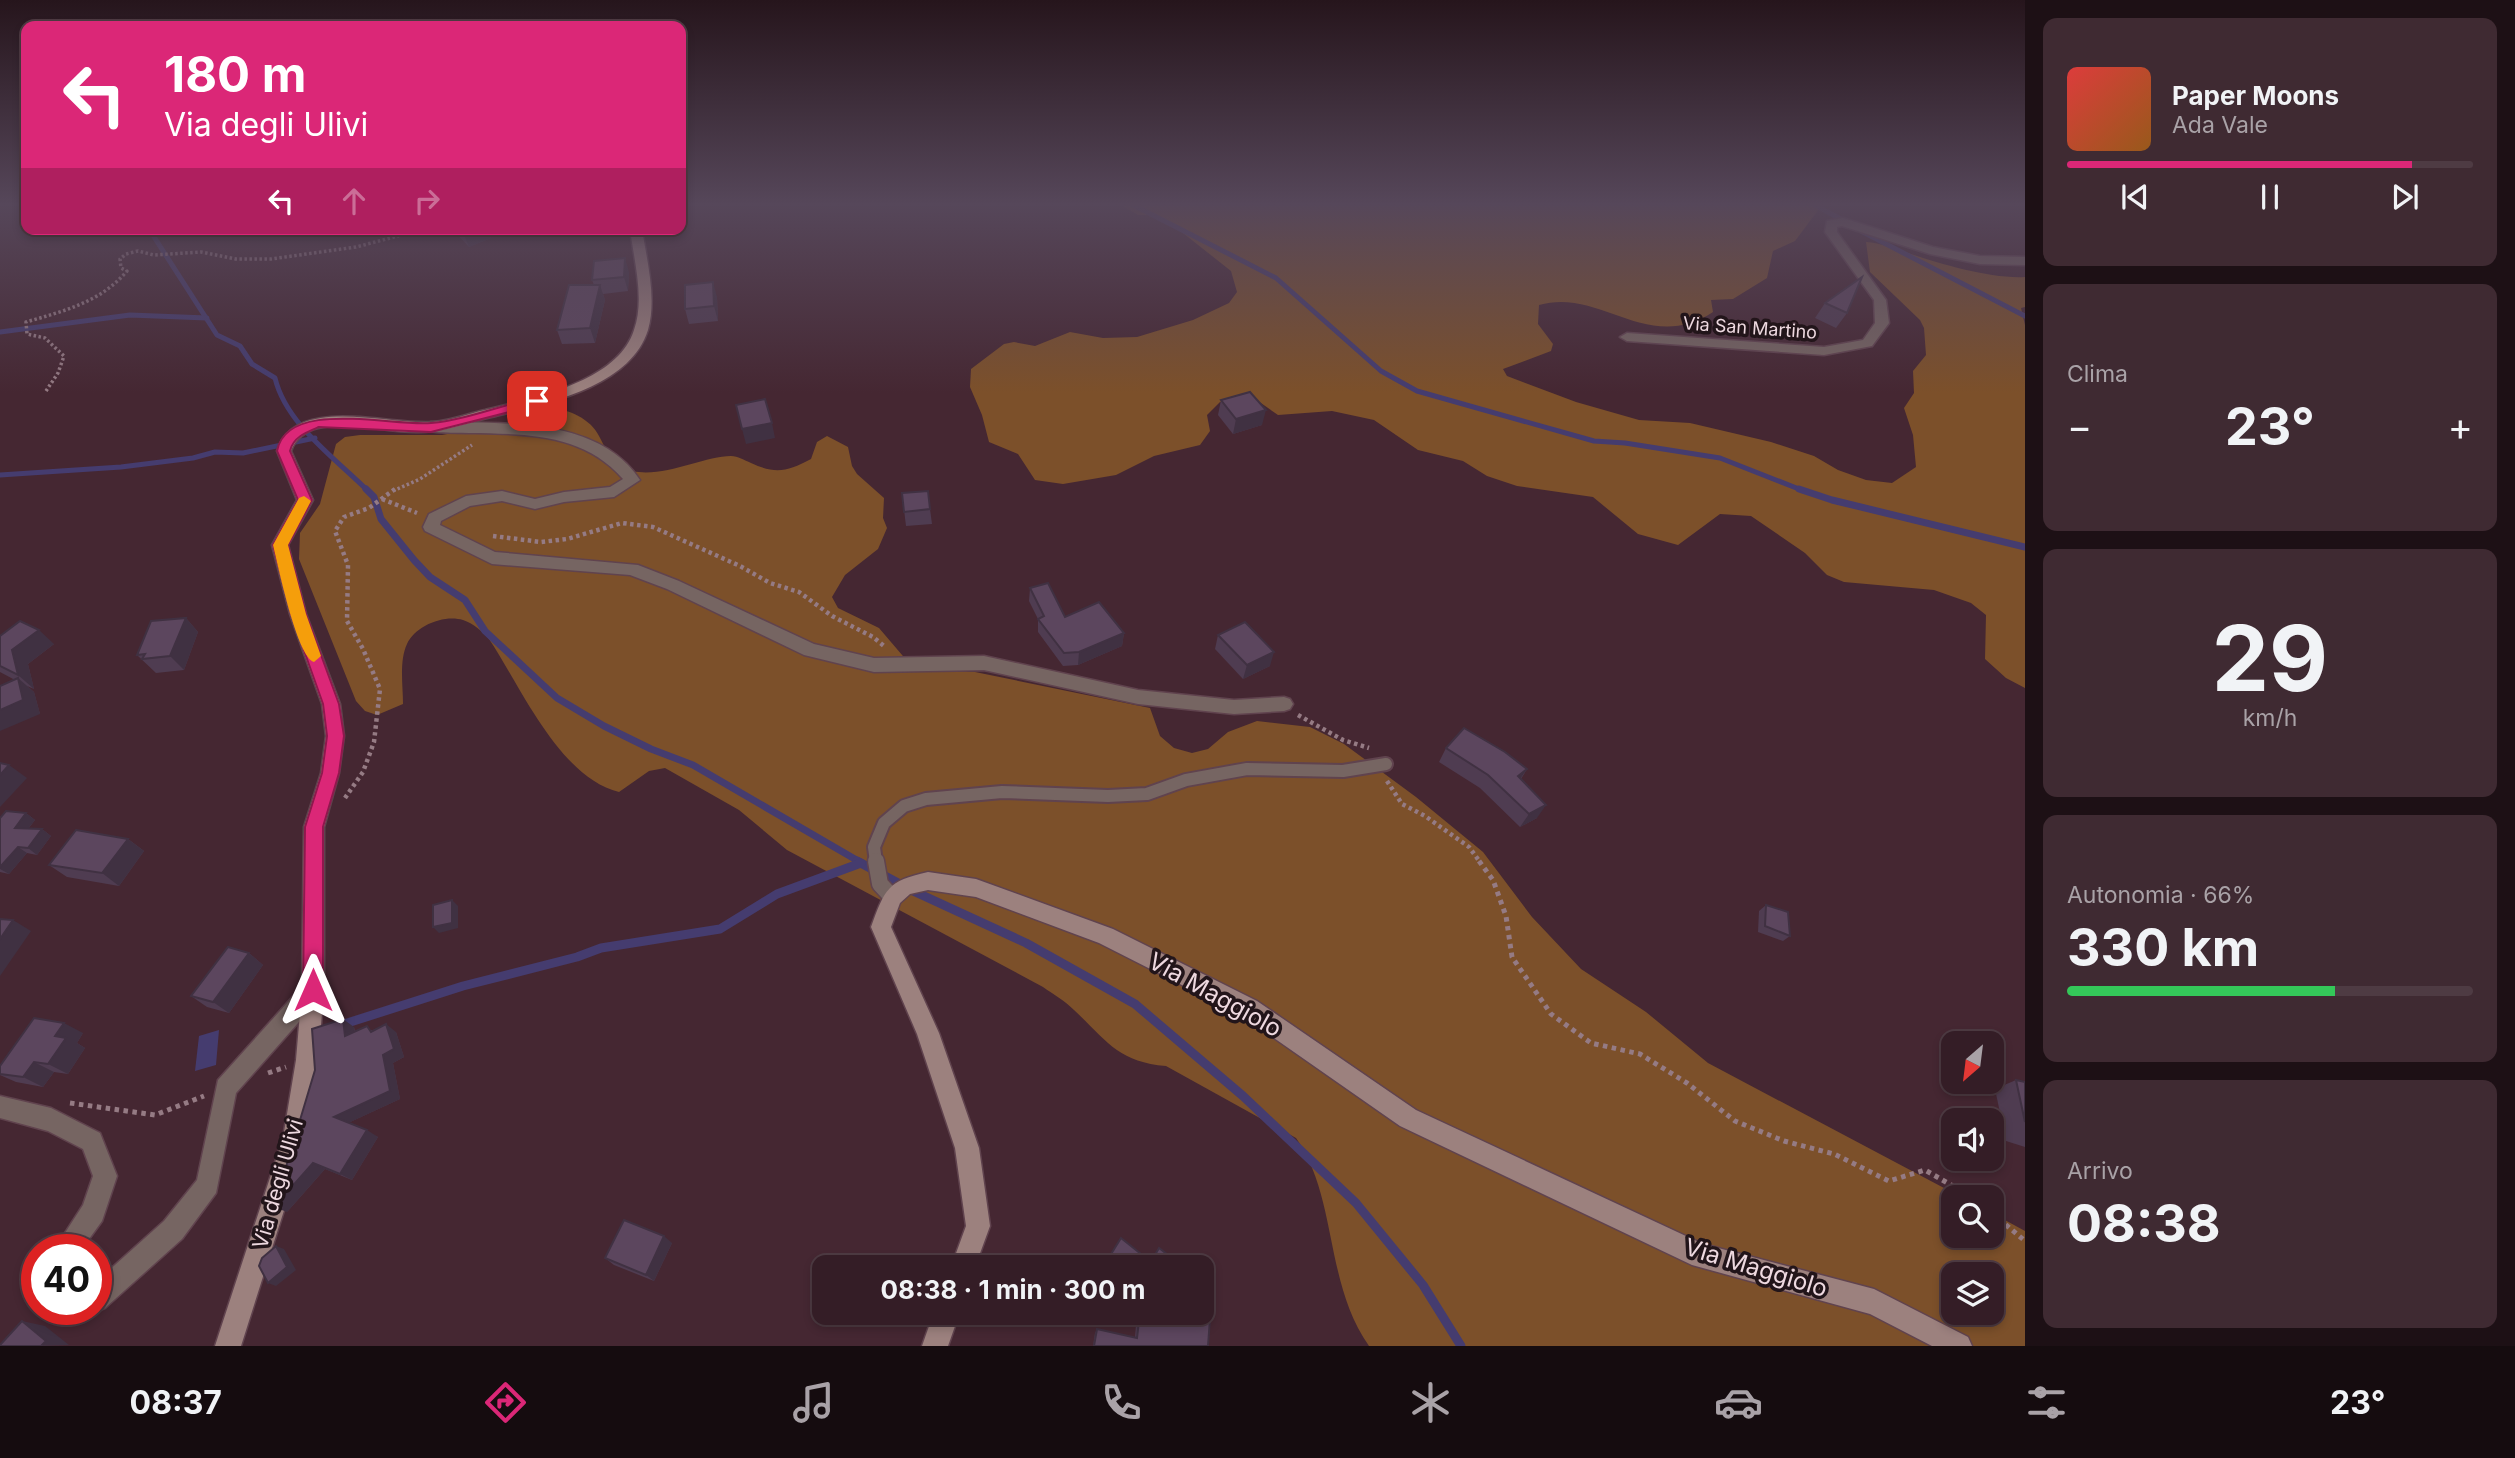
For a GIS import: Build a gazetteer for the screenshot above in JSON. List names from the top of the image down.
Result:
{
  "streets": {
    "street": ["Via San Martino", "Via Maggiolo", "Via degli Ulivi"]
  },
  "north": "bottom left",
  "page": {
    "turn": ["180 m", "Via degli Ulivi"],
    "song": ["Paper Moons", "Ada Vale"],
    "tile": [
      "Clima",
      ["29", "km/h"],
      ["Autonomia · 66%", "330 km"],
      ["Arrivo", "08:38"]
    ],
    "heat": ["−", "23°", "+"],
    "limit": "40",
    "trip": "08:38 · 1 min · 300 m",
    "tabs": ["08:37", "23°"]
  }
}
